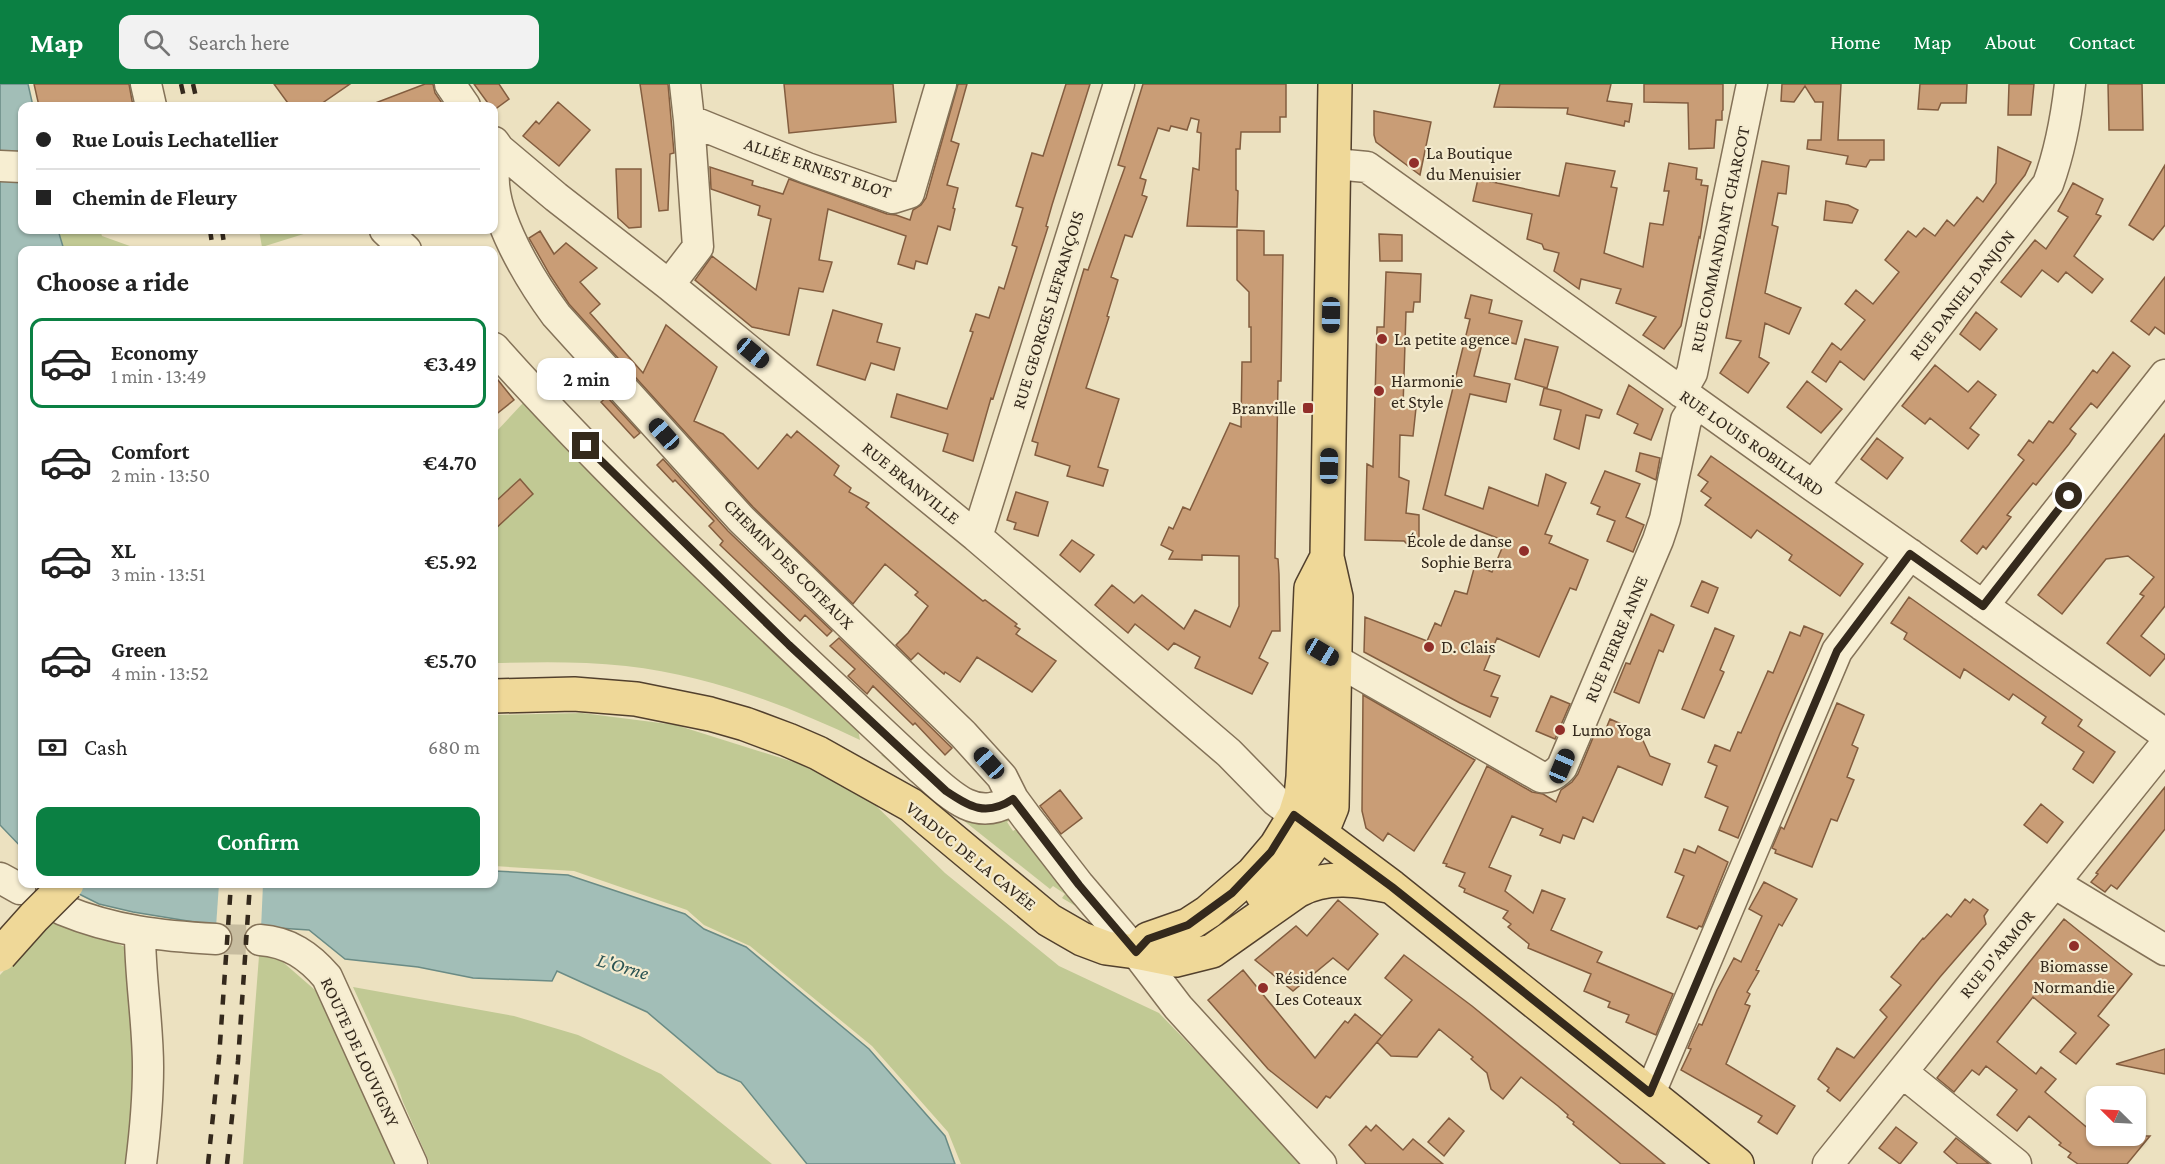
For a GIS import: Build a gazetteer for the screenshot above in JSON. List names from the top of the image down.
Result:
{
  "streets": {
    "main road": ["VIADUC DE LA CAVÉE"],
    "street": [
      "ALLÉE ERNEST BLOT",
      "RUE COMMANDANT CHARCOT",
      "RUE DANIEL DANJON",
      "RUE GEORGES LEFRANÇOIS",
      "RUE LOUIS ROBILLARD",
      "RUE BRANVILLE",
      "CHEMIN DES COTEAUX",
      "RUE PIERRE ANNE",
      "RUE D'ARMOR",
      "ROUTE DE LOUVIGNY"
    ]
  },
  "crossings": [
    ["RUE COMMANDANT CHARCOT", "RUE LOUIS ROBILLARD"],
    ["RUE COMMANDANT CHARCOT", "RUE PIERRE ANNE"],
    ["RUE DANIEL DANJON", "RUE LOUIS ROBILLARD"],
    ["RUE GEORGES LEFRANÇOIS", "RUE BRANVILLE"],
    ["RUE LOUIS ROBILLARD", "RUE PIERRE ANNE"],
    ["CHEMIN DES COTEAUX", "VIADUC DE LA CAVÉE"]
  ],
  "water": ["L'Orne"],
  "places": {
    "other": [
      "La Boutique du Menuisier",
      "La petite agence",
      "Harmonie et Style",
      "École de danse Sophie Berra",
      "D. Clais",
      "Lumo Yoga",
      "Biomasse Normandie",
      "Résidence Les Coteaux"
    ],
    "transit": ["Branville"]
  },
  "north": "top left",
  "page": {
    "header": "Map",
    "search": "Search here",
    "nav": [
      "Home",
      "Map",
      "About",
      "Contact"
    ],
    "banner": ["Rue Louis Lechatellier", "Chemin de Fleury"],
    "heading": "Choose a ride",
    "list": [
      {
        "name": "Economy",
        "note": "1 min · 13:49",
        "value": "€3.49"
      },
      {
        "name": "Comfort",
        "note": "2 min · 13:50",
        "value": "€4.70"
      },
      {
        "name": "XL",
        "note": "3 min · 13:51",
        "value": "€5.92"
      },
      {
        "name": "Green",
        "note": "4 min · 13:52",
        "value": "€5.70"
      }
    ],
    "bubble": "2 min",
    "pay": ["Cash", "680 m"],
    "buttons": "Confirm"
  }
}
